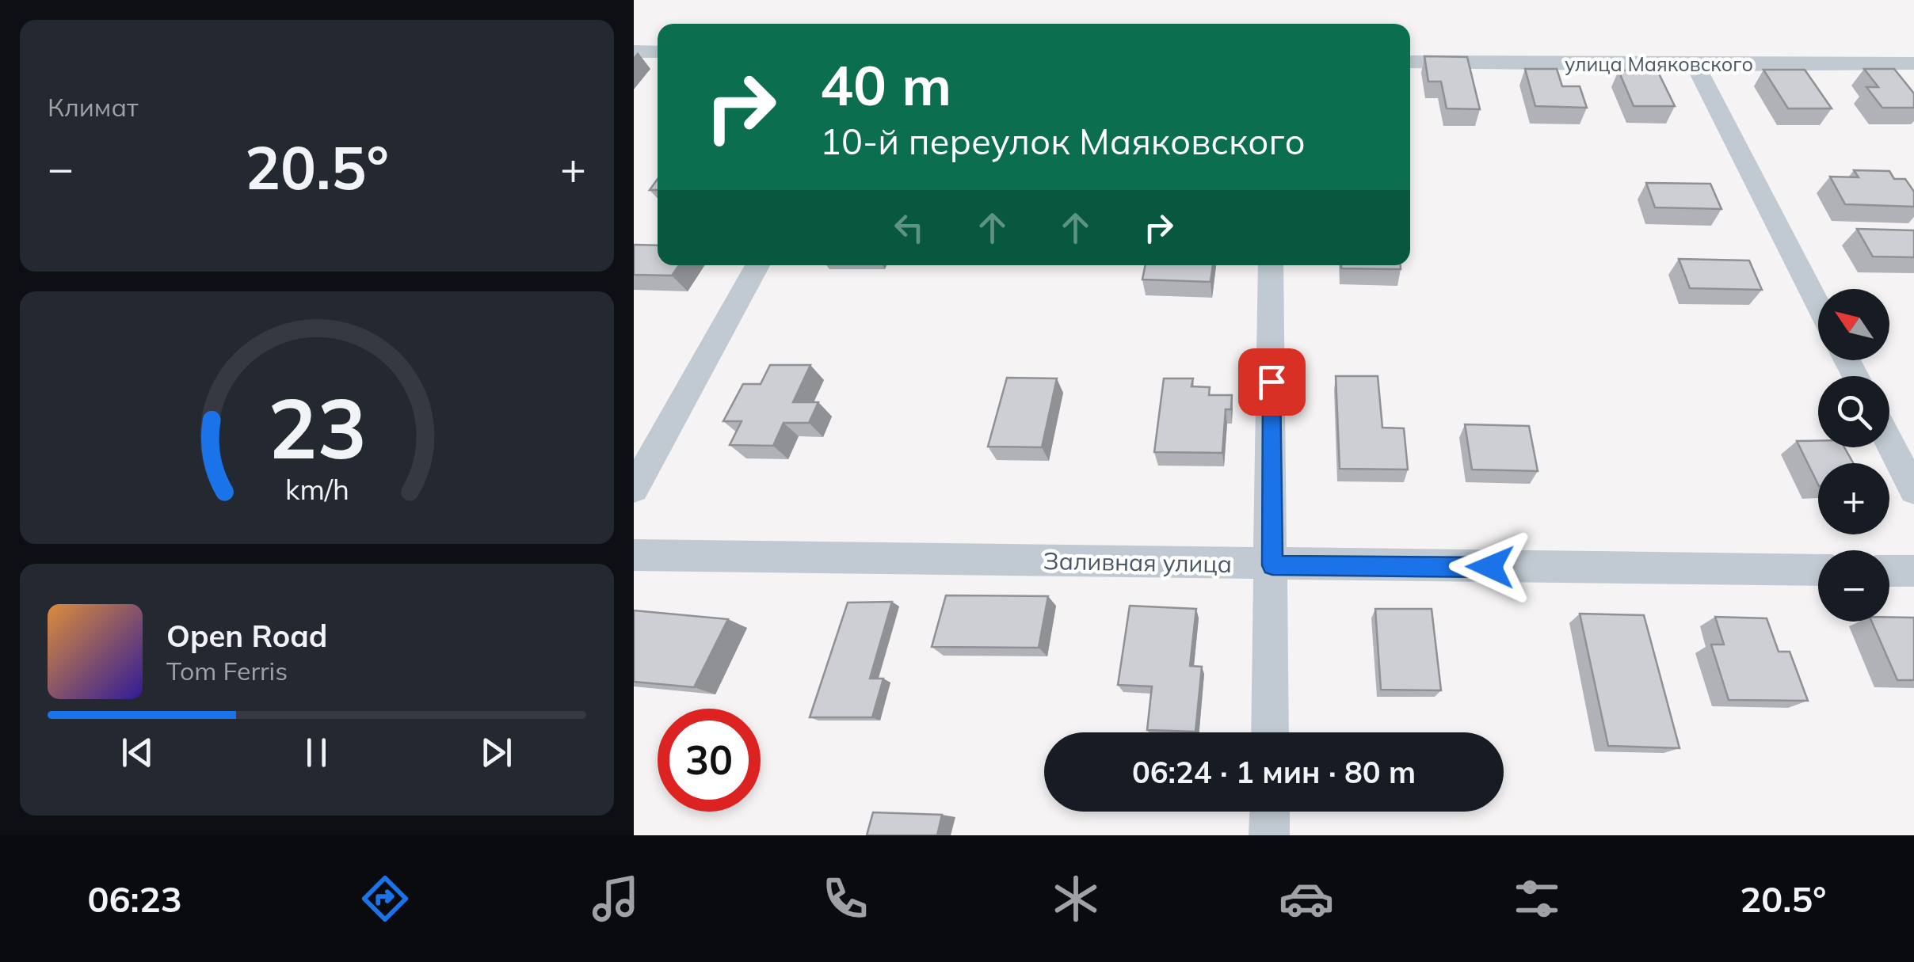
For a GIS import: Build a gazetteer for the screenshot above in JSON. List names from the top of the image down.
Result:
{
  "streets": {
    "street": ["улица Маяковского", "Заливная улица"]
  },
  "north": "top left",
  "page": {
    "tile": "Климат",
    "turn": ["40 m", "10-й переулок Маяковского"],
    "heat": ["−", "20.5°", "+"],
    "map_buttons": ["+", "−"],
    "song": ["Open Road", "Tom Ferris"],
    "limit": "30",
    "trip": "06:24 · 1 мин · 80 m",
    "tabs": ["06:23", "20.5°"],
    "gauge": ["23", "km/h"]
  }
}
